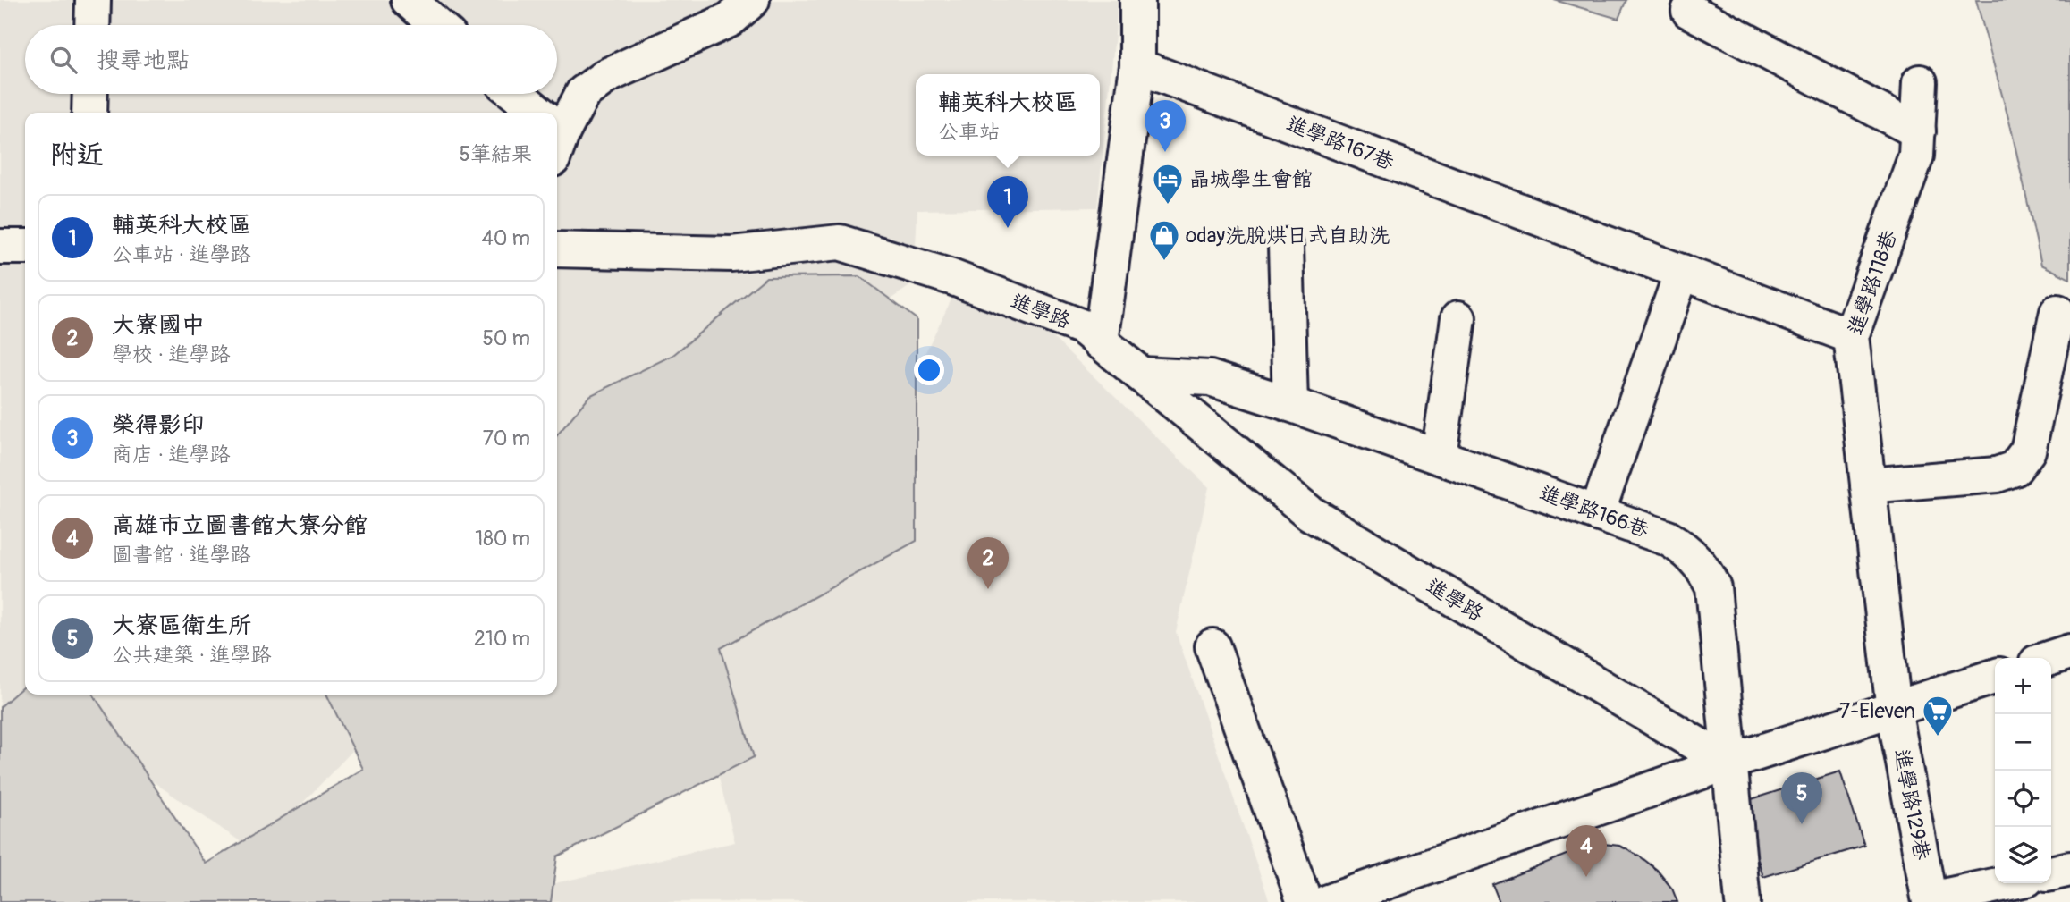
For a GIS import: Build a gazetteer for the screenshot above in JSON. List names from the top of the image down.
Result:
{
  "streets": {
    "street": [
      "進學路167巷",
      "進學路118巷",
      "進學路",
      "進學路166巷",
      "進學路129巷"
    ]
  },
  "crossings": [
    ["進學路118巷", "進學路129巷"],
    ["進學路", "進學路166巷"]
  ],
  "places": {
    "hotel": ["晶城學生會館"],
    "shop": ["oday洗脫烘日式自助洗"],
    "supermarket": ["7-Eleven"]
  },
  "page": {
    "search": "搜尋地點",
    "popup": ["輔英科大校區", "公車站"],
    "pins": [
      "3",
      "1",
      "2",
      "5",
      "4"
    ],
    "heading": ["附近", "5筆結果"],
    "list": [
      {
        "mark": "1",
        "name": "輔英科大校區",
        "note": "公車站 · 進學路",
        "value": "40 m"
      },
      {
        "mark": "2",
        "name": "大寮國中",
        "note": "學校 · 進學路",
        "value": "50 m"
      },
      {
        "mark": "3",
        "name": "榮得影印",
        "note": "商店 · 進學路",
        "value": "70 m"
      },
      {
        "mark": "4",
        "name": "高雄市立圖書館大寮分館",
        "note": "圖書館 · 進學路",
        "value": "180 m"
      },
      {
        "mark": "5",
        "name": "大寮區衛生所",
        "note": "公共建築 · 進學路",
        "value": "210 m"
      }
    ],
    "map_buttons": ["+", "−"]
  }
}
